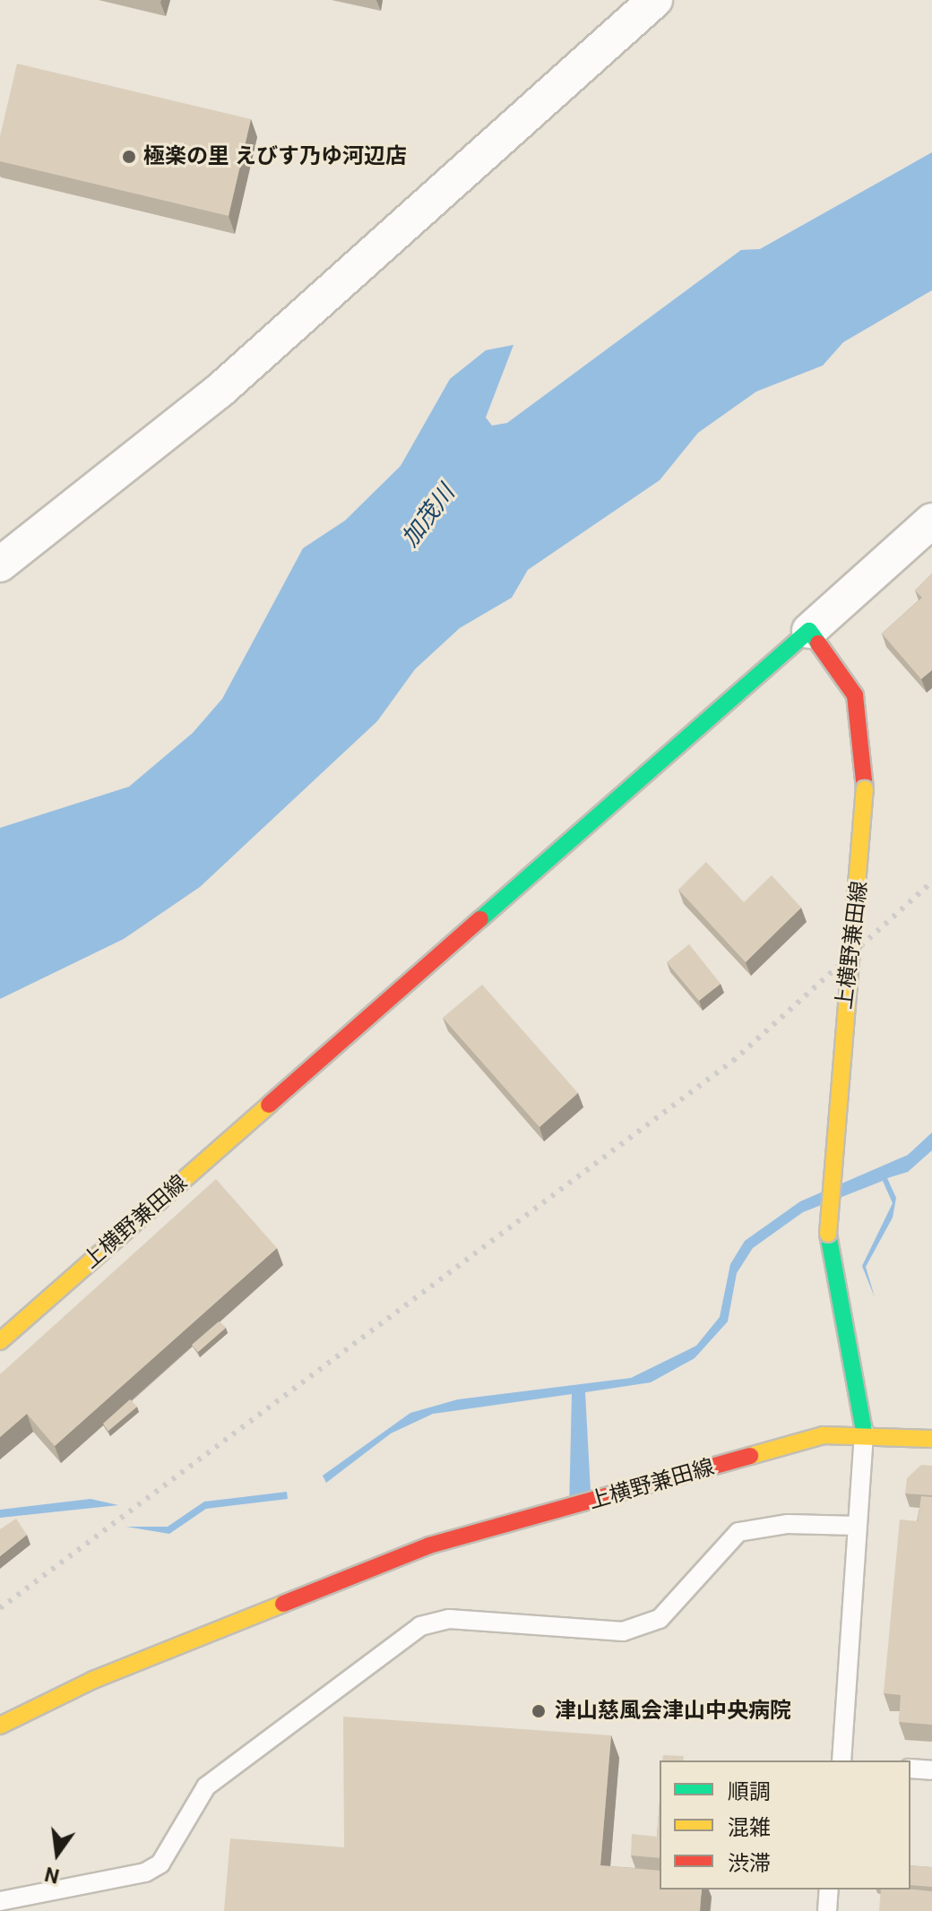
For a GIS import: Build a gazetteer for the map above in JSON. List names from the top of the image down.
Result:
{
  "streets": {
    "main road": ["上横野兼田線"]
  },
  "water": ["加茂川"],
  "places": ["極楽の里 えびす乃ゆ河辺店", "津山慈風会津山中央病院"],
  "legend": ["順調", "混雑", "渋滞"],
  "north": "bottom"
}
